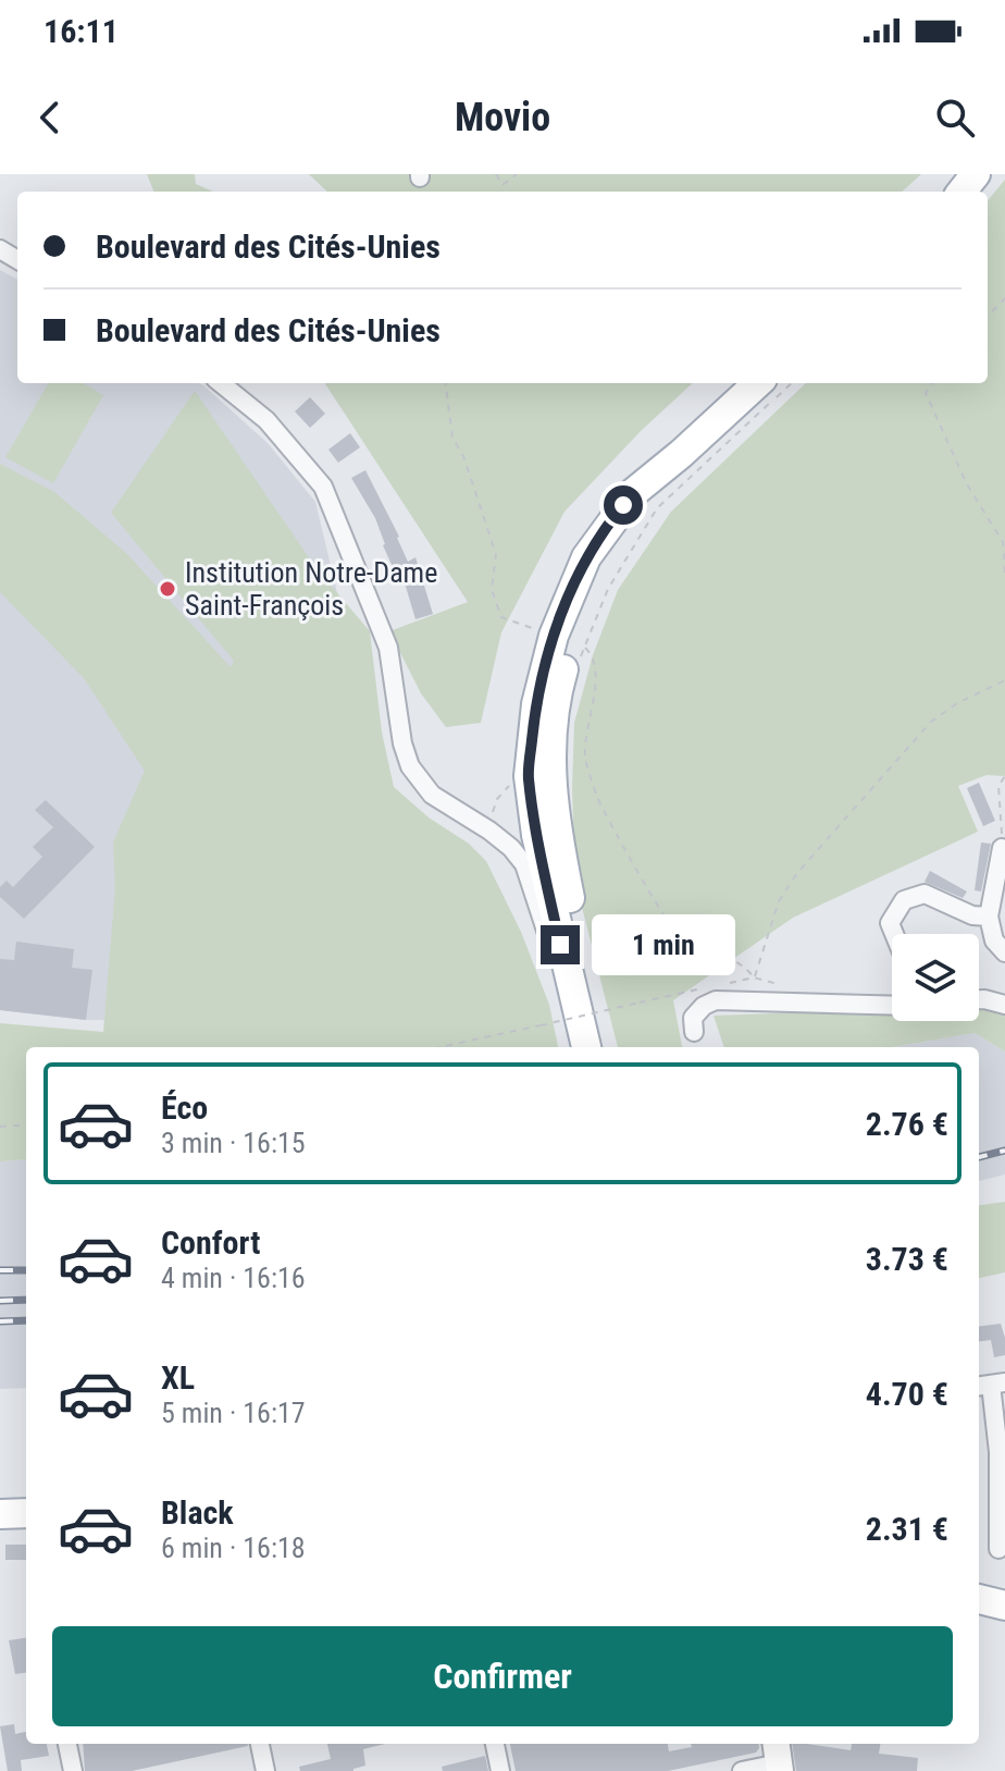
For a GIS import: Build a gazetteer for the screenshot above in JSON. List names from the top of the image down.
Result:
{
  "places": ["Institution Notre‐Dame Saint‐François"],
  "page": {
    "status": "16:11",
    "header": "Movio",
    "banner": ["Boulevard des Cités-Unies", "Boulevard des Cités-Unies"],
    "bubble": "1 min",
    "list": [
      {
        "name": "Éco",
        "note": "3 min · 16:15",
        "value": "2.76 €"
      },
      {
        "name": "Confort",
        "note": "4 min · 16:16",
        "value": "3.73 €"
      },
      {
        "name": "XL",
        "note": "5 min · 16:17",
        "value": "4.70 €"
      },
      {
        "name": "Black",
        "note": "6 min · 16:18",
        "value": "2.31 €"
      }
    ],
    "buttons": "Confirmer"
  }
}
